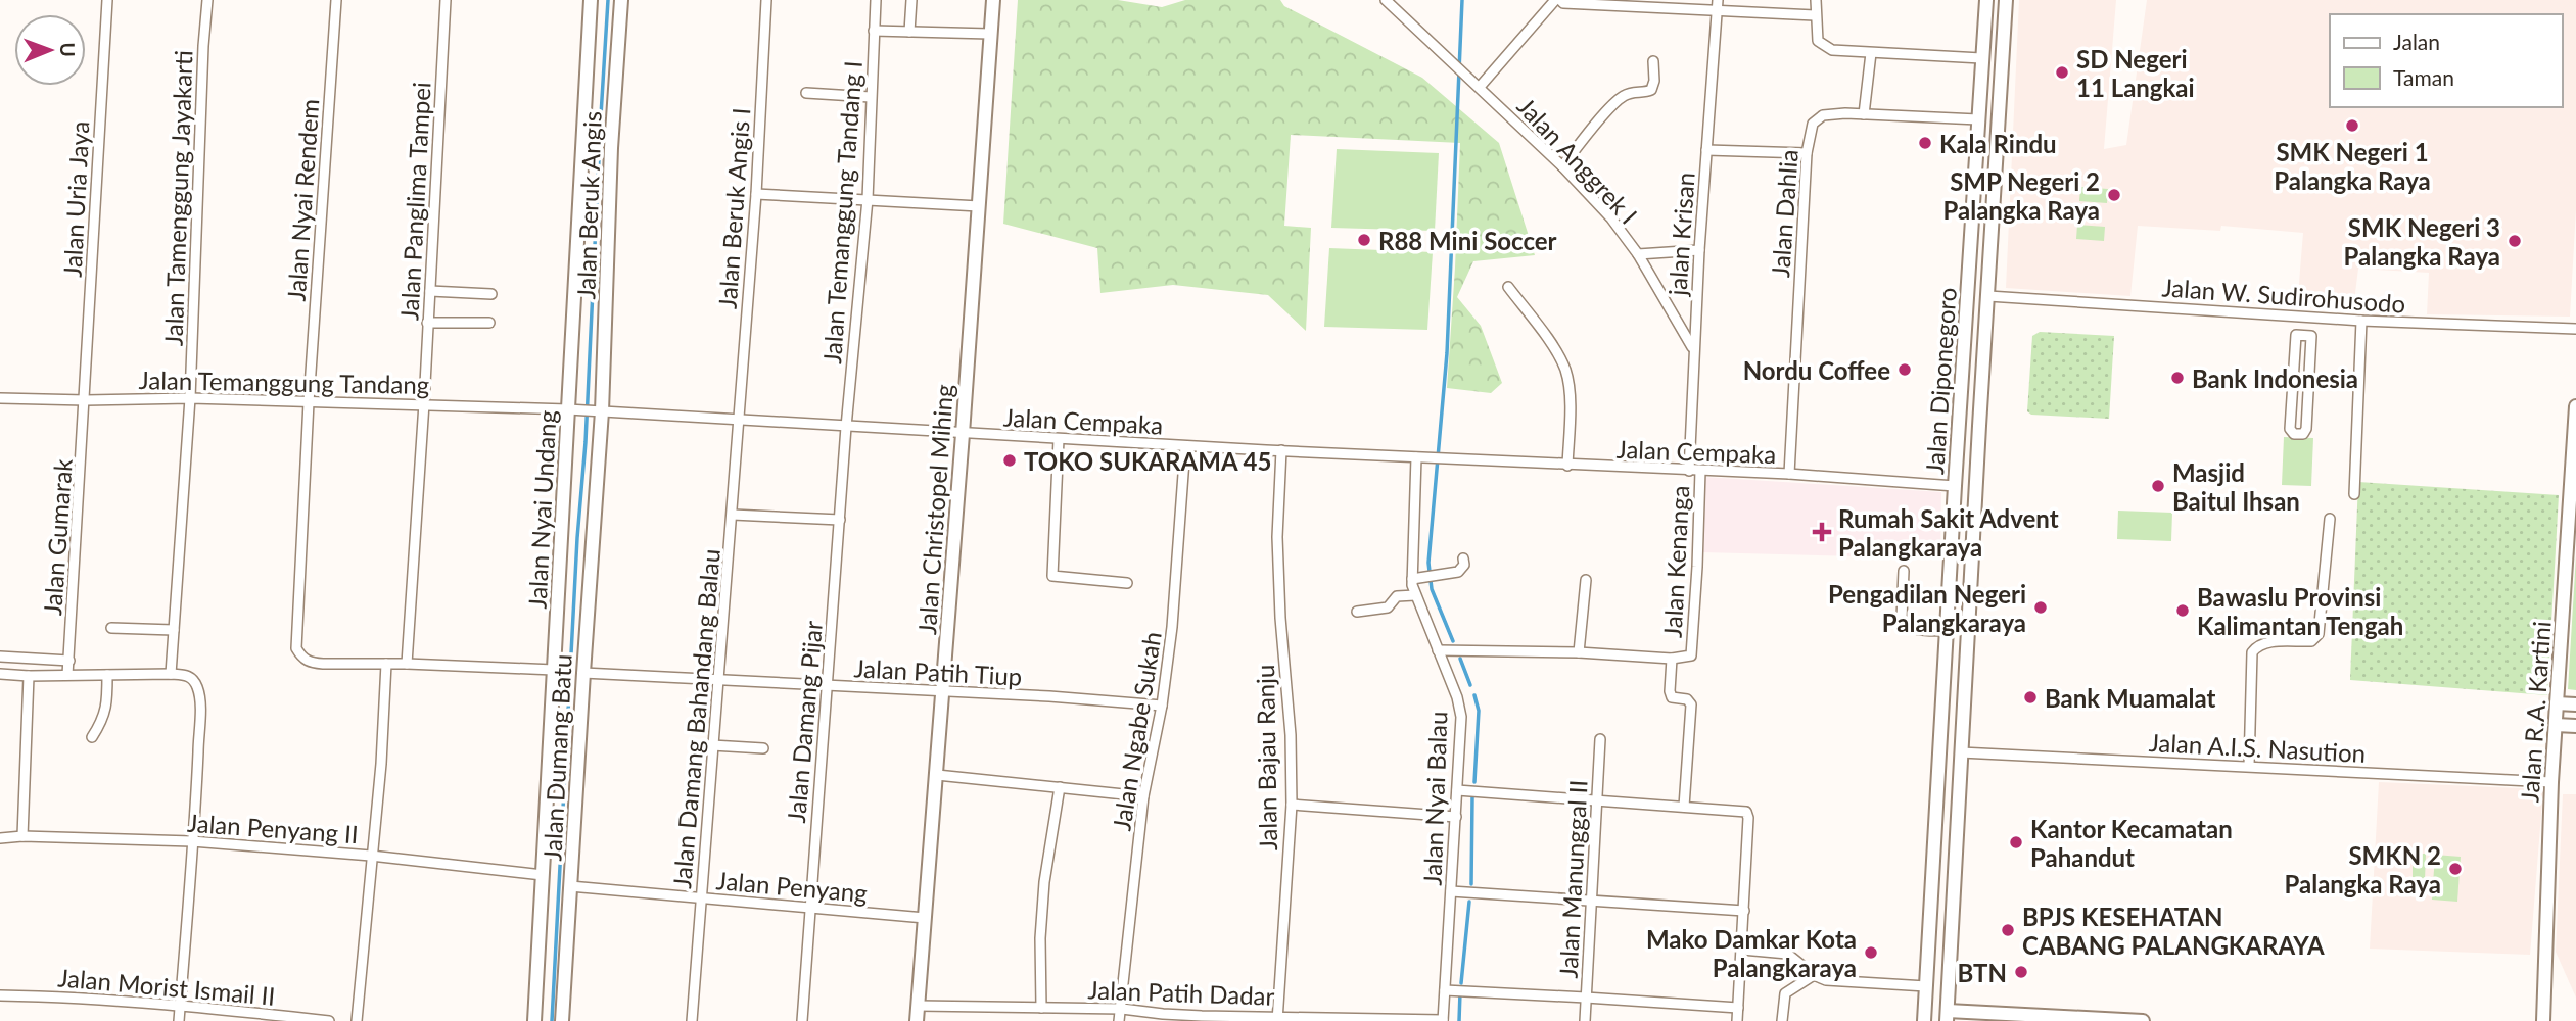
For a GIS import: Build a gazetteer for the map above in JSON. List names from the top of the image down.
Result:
{
  "streets": {
    "street": [
      "Jalan Anggrek I",
      "Jalan Tamenggung Jayakarti",
      "Jalan Uria Jaya",
      "Jalan Nyai Rendem",
      "Jalan Panglima Tampei",
      "Jalan Beruk Angis",
      "Jalan Beruk Angis I",
      "Jalan Temanggung Tandang I",
      "Jalan Dahlia",
      "jalan Krisan",
      "Jalan W. Sudirohusodo",
      "Jalan Diponegoro",
      "Jalan Temanggung Tandang",
      "Jalan Cempaka",
      "Jalan Nyai Undang",
      "Jalan Christopel Mihing",
      "Jalan Gumarak",
      "Jalan Kenanga",
      "Jalan Patih Tiup",
      "Jalan R.A. Kartini",
      "Jalan Damang Bahandang Balau",
      "Jalan Damang Pijar",
      "Jalan Ngabe Sukah",
      "Jalan A.I.S. Nasution",
      "Jalan Dumang Batu",
      "Jalan Bajau Ranju",
      "Jalan Nyai Balau",
      "Jalan Penyang II",
      "Jalan Manunggal II",
      "Jalan Penyang",
      "Jalan Morist Ismail II",
      "Jalan Patih Dadar"
    ]
  },
  "crossings": [
    ["Jalan Anggrek I", "jalan Krisan"],
    ["Jalan Tamenggung Jayakarti", "Jalan Temanggung Tandang"],
    ["Jalan Uria Jaya", "Jalan Temanggung Tandang"],
    ["Jalan Uria Jaya", "Jalan Gumarak"],
    ["Jalan Nyai Rendem", "Jalan Panglima Tampei"],
    ["Jalan Nyai Rendem", "Jalan Temanggung Tandang"],
    ["Jalan Nyai Rendem", "Jalan Nyai Undang"],
    ["Jalan Panglima Tampei", "Jalan Temanggung Tandang"],
    ["Jalan Beruk Angis", "Jalan Temanggung Tandang"],
    ["Jalan Beruk Angis", "Jalan Cempaka"],
    ["Jalan Beruk Angis", "Jalan Dumang Batu"],
    ["Jalan Beruk Angis I", "Jalan Cempaka"],
    ["Jalan Beruk Angis I", "Jalan Damang Bahandang Balau"],
    ["Jalan Temanggung Tandang I", "Jalan Cempaka"],
    ["Jalan Temanggung Tandang I", "Jalan Damang Pijar"],
    ["Jalan Dahlia", "Jalan Diponegoro"],
    ["Jalan Dahlia", "Jalan Cempaka"],
    ["jalan Krisan", "Jalan Cempaka"],
    ["Jalan W. Sudirohusodo", "Jalan Diponegoro"],
    ["Jalan Diponegoro", "Jalan Cempaka"],
    ["Jalan Diponegoro", "Jalan A.I.S. Nasution"],
    ["Jalan Temanggung Tandang", "Jalan Cempaka"],
    ["Jalan Temanggung Tandang", "Jalan Nyai Undang"],
    ["Jalan Temanggung Tandang", "Jalan Gumarak"],
    ["Jalan Temanggung Tandang", "Jalan Dumang Batu"],
    ["Jalan Cempaka", "Jalan Christopel Mihing"],
    ["Jalan Cempaka", "Jalan Kenanga"],
    ["Jalan Cempaka", "Jalan Damang Bahandang Balau"],
    ["Jalan Cempaka", "Jalan Damang Pijar"],
    ["Jalan Cempaka", "Jalan Ngabe Sukah"],
    ["Jalan Cempaka", "Jalan Dumang Batu"],
    ["Jalan Cempaka", "Jalan Bajau Ranju"],
    ["Jalan Cempaka", "Jalan Nyai Balau"],
    ["Jalan Nyai Undang", "Jalan Penyang II"],
    ["Jalan Christopel Mihing", "Jalan Patih Tiup"],
    ["Jalan Christopel Mihing", "Jalan Penyang"],
    ["Jalan Christopel Mihing", "Jalan Patih Dadar"],
    ["Jalan Patih Tiup", "Jalan Damang Bahandang Balau"],
    ["Jalan Patih Tiup", "Jalan Damang Pijar"],
    ["Jalan Patih Tiup", "Jalan Ngabe Sukah"],
    ["Jalan Patih Tiup", "Jalan Dumang Batu"],
    ["Jalan R.A. Kartini", "Jalan A.I.S. Nasution"],
    ["Jalan Damang Bahandang Balau", "Jalan Penyang"],
    ["Jalan Damang Pijar", "Jalan Penyang"],
    ["Jalan Ngabe Sukah", "Jalan Patih Dadar"],
    ["Jalan Dumang Batu", "Jalan Penyang"],
    ["Jalan Bajau Ranju", "Jalan Patih Dadar"],
    ["Jalan Nyai Balau", "Jalan Patih Dadar"]
  ],
  "places": {
    "other": [
      "SD Negeri 11 Langkai",
      "SMK Negeri 1 Palangka Raya",
      "Kala Rindu",
      "SMP Negeri 2 Palangka Raya",
      "R88 Mini Soccer",
      "SMK Negeri 3 Palangka Raya",
      "Nordu Coffee",
      "Bank Indonesia",
      "TOKO SUKARAMA 45",
      "Masjid Baitul Ihsan",
      "Pengadilan Negeri Palangkaraya",
      "Bawaslu Provinsi Kalimantan Tengah",
      "Bank Muamalat",
      "Kantor Kecamatan Pahandut",
      "SMKN 2 Palangka Raya",
      "BPJS KESEHATAN CABANG PALANGKARAYA",
      "Mako Damkar Kota Palangkaraya",
      "BTN"
    ],
    "health": ["Rumah Sakit Advent Palangkaraya"]
  },
  "legend": ["Jalan", "Taman"],
  "north": "right"
}
